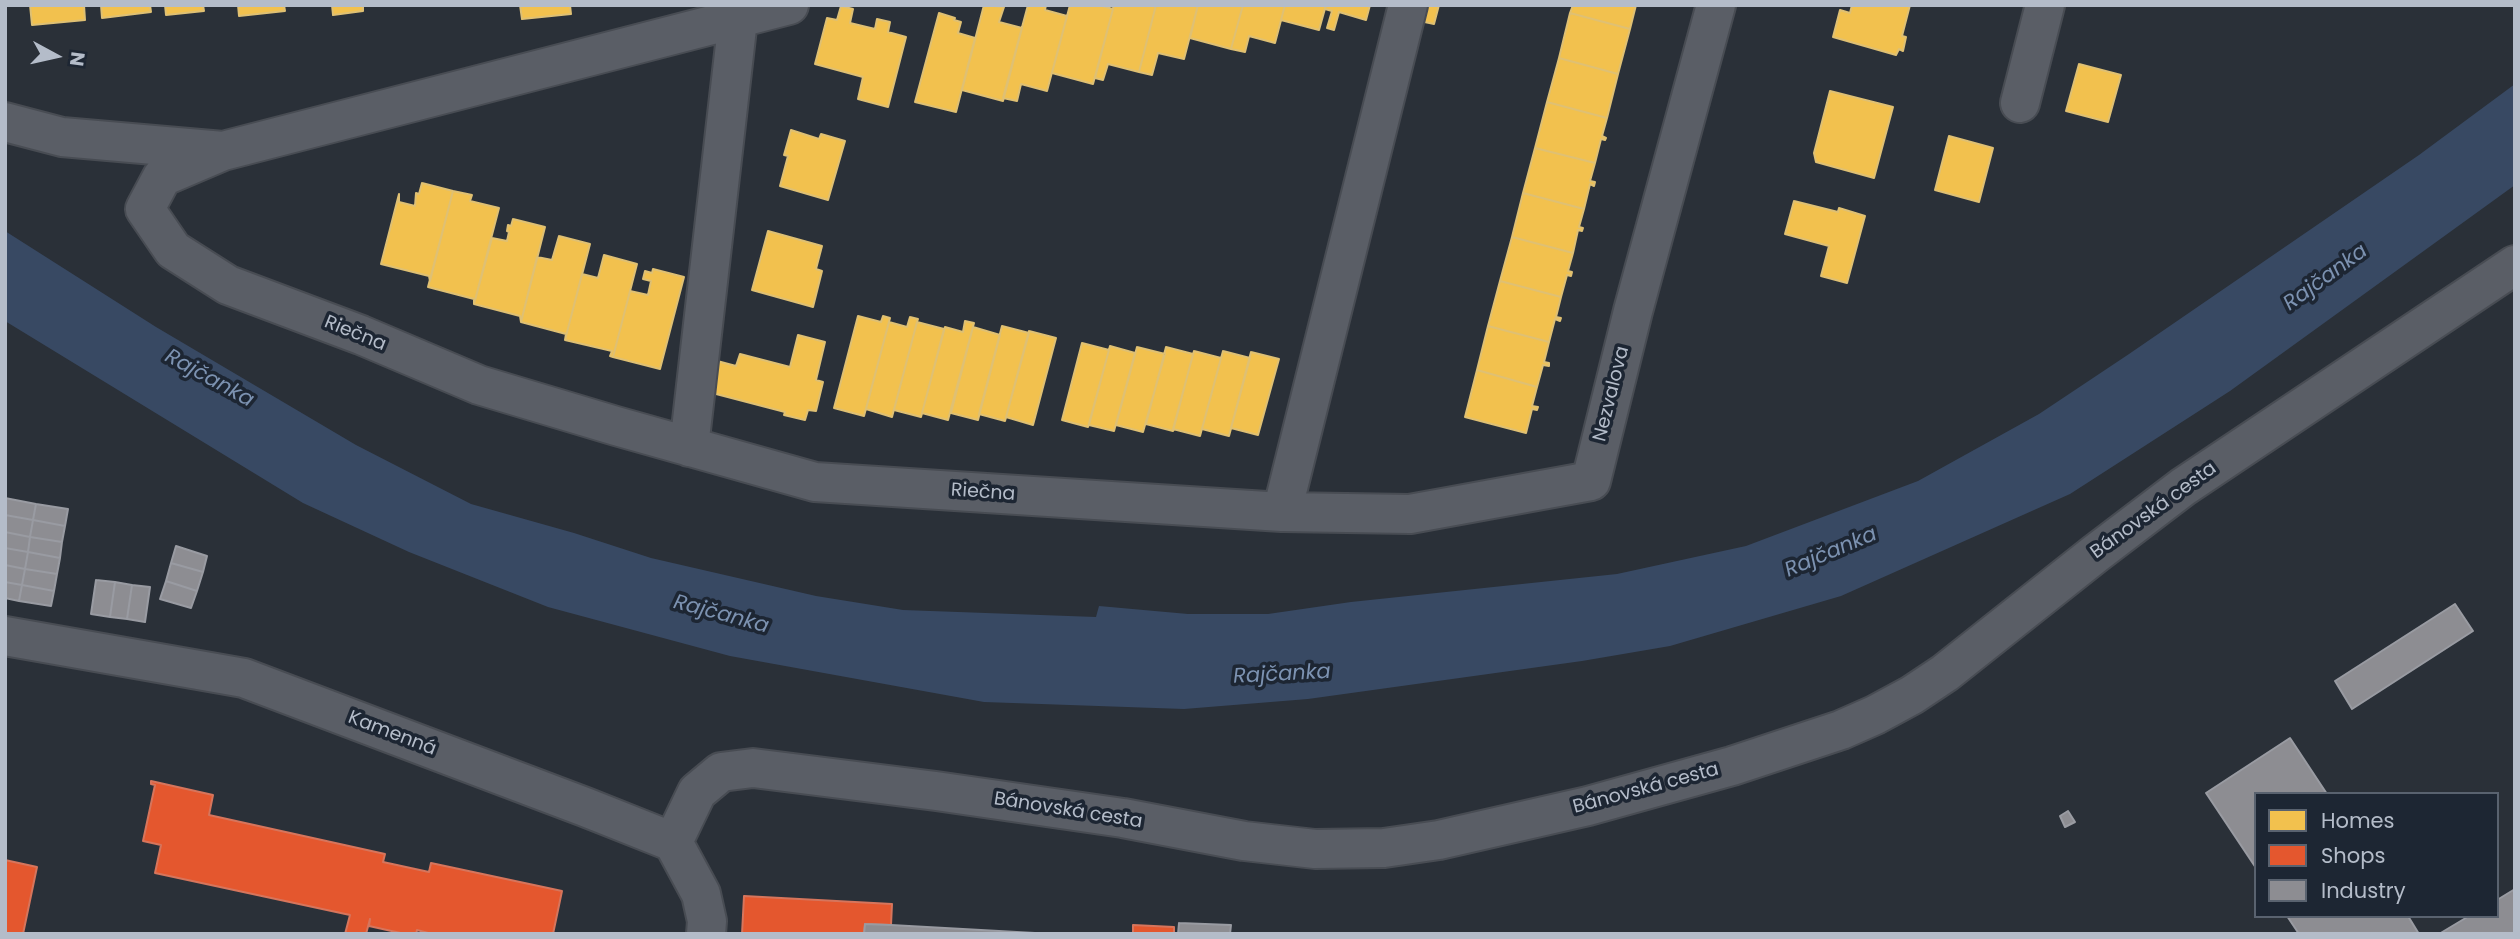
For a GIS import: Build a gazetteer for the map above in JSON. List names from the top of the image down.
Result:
{
  "streets": {
    "street": [
      "Riečna",
      "Nezvalova",
      "Bánovská cesta",
      "Kamenná"
    ]
  },
  "crossings": [
    ["Riečna", "Nezvalova"],
    ["Bánovská cesta", "Kamenná"]
  ],
  "water": ["Rajčanka"],
  "legend": ["Homes", "Shops", "Industry"],
  "north": "right"
}
